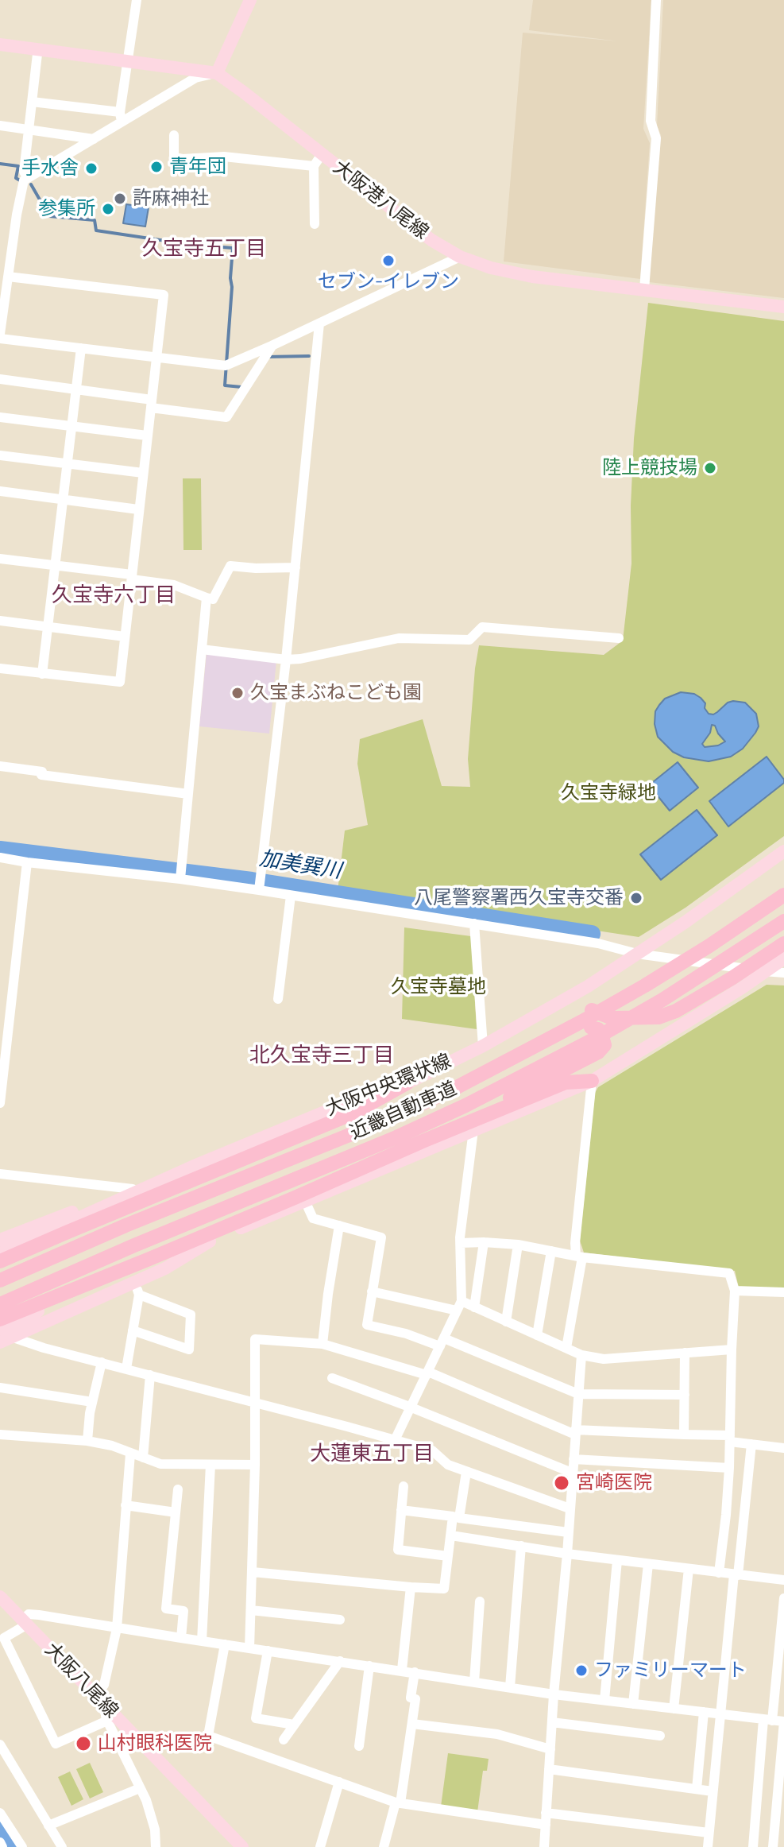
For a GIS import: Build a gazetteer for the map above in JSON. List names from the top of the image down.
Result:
{
  "streets": {
    "highway": ["近畿自動車道"],
    "main road": ["大阪港八尾線", "大阪中央環状線", "大阪八尾線"]
  },
  "districts": [
    "久宝寺五丁目",
    "久宝寺六丁目",
    "北久宝寺三丁目",
    "大蓮東五丁目"
  ],
  "water": ["加美巽川"],
  "parks": ["久宝寺緑地", "久宝寺墓地"],
  "places": [
    "青年団",
    "手水舎",
    "許麻神社",
    "参集所",
    "セブン-イレブン",
    "陸上競技場",
    "久宝まぶねこども園",
    "八尾警察署西久宝寺交番",
    "宮崎医院",
    "ファミリーマート",
    "山村眼科医院"
  ]
}
